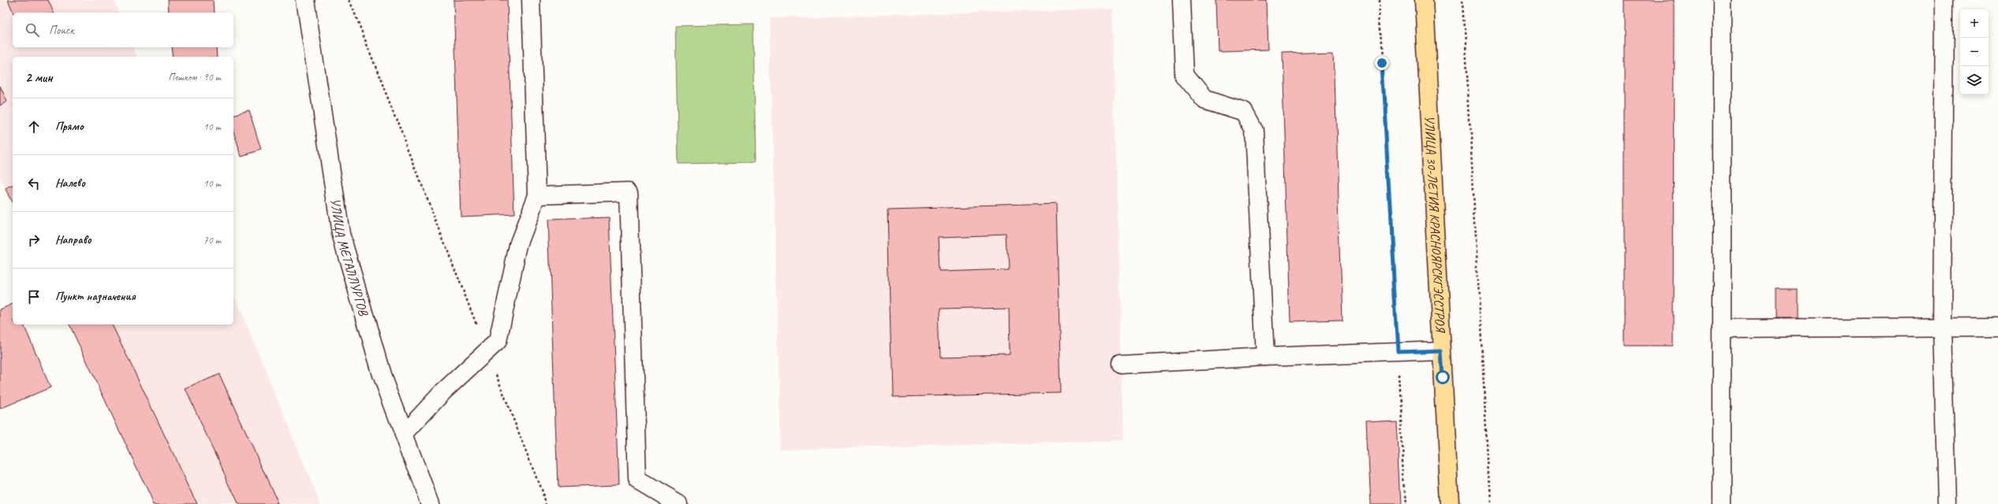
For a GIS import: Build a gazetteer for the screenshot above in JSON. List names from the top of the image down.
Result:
{
  "streets": {
    "main road": ["УЛИЦА 30-ЛЕТИЯ КРАСНОЯРСКГЭССТРОЯ"],
    "street": ["УЛИЦА МЕТАЛЛУРГОВ"]
  },
  "page": {
    "map_buttons": ["+", "−"],
    "search": "Поиск",
    "heading": ["2 мин", "Пешком · 90 m"],
    "list": [
      ["Прямо", "10 m"],
      ["Налево", "10 m"],
      ["Направо", "70 m"],
      "Пункт назначения"
    ]
  }
}
